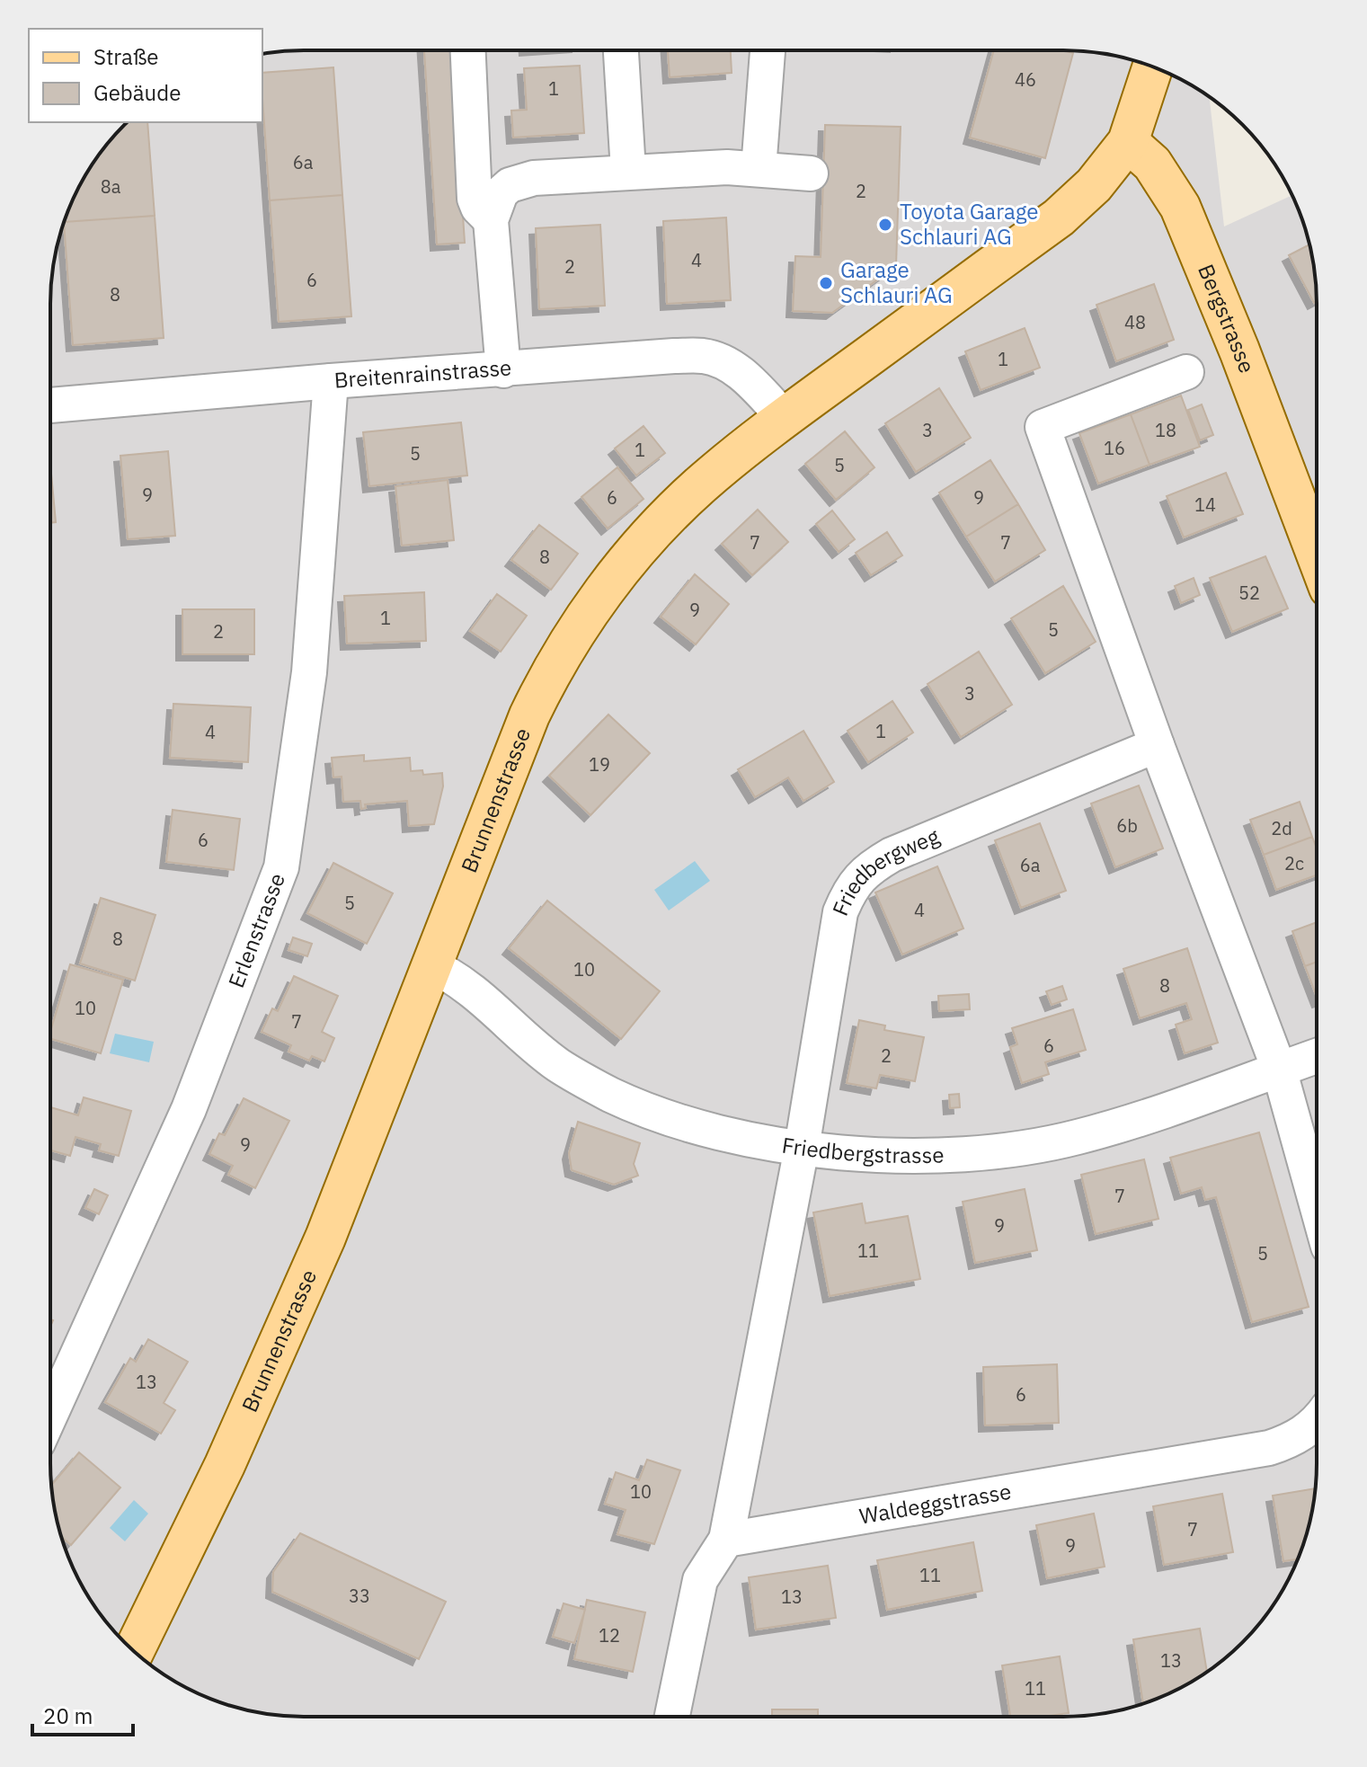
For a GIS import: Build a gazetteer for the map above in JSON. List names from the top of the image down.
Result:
{
  "streets": {
    "main road": ["Bergstrasse", "Brunnenstrasse"],
    "street": [
      "Breitenrainstrasse",
      "Friedbergweg",
      "Erlenstrasse",
      "Friedbergstrasse",
      "Waldeggstrasse"
    ]
  },
  "crossings": [
    ["Bergstrasse", "Brunnenstrasse"],
    ["Breitenrainstrasse", "Brunnenstrasse"],
    ["Breitenrainstrasse", "Erlenstrasse"],
    ["Brunnenstrasse", "Friedbergstrasse"],
    ["Friedbergweg", "Friedbergstrasse"],
    ["Friedbergweg", "Waldeggstrasse"]
  ],
  "places": ["Toyota Garage Schlauri AG", "Garage Schlauri AG"],
  "house_numbers": [
    "46",
    "1",
    "6a",
    "8a",
    "2",
    "4",
    "2",
    "6",
    "8",
    "48",
    "1",
    "3",
    "18",
    "16",
    "1",
    "5",
    "5",
    "9",
    "6",
    "9",
    "14",
    "7",
    "7",
    "8",
    "52",
    "9",
    "1",
    "5",
    "2",
    "3",
    "1",
    "4",
    "19",
    "6b",
    "2d",
    "6",
    "2c",
    "6a",
    "5",
    "4",
    "8",
    "10",
    "8",
    "10",
    "7",
    "6",
    "2",
    "9",
    "7",
    "9",
    "11",
    "5",
    "13",
    "6",
    "10",
    "7",
    "9",
    "11",
    "33",
    "13",
    "12",
    "13",
    "11"
  ],
  "legend": ["Straße", "Gebäude"],
  "scale_bar": "20 m"
}
